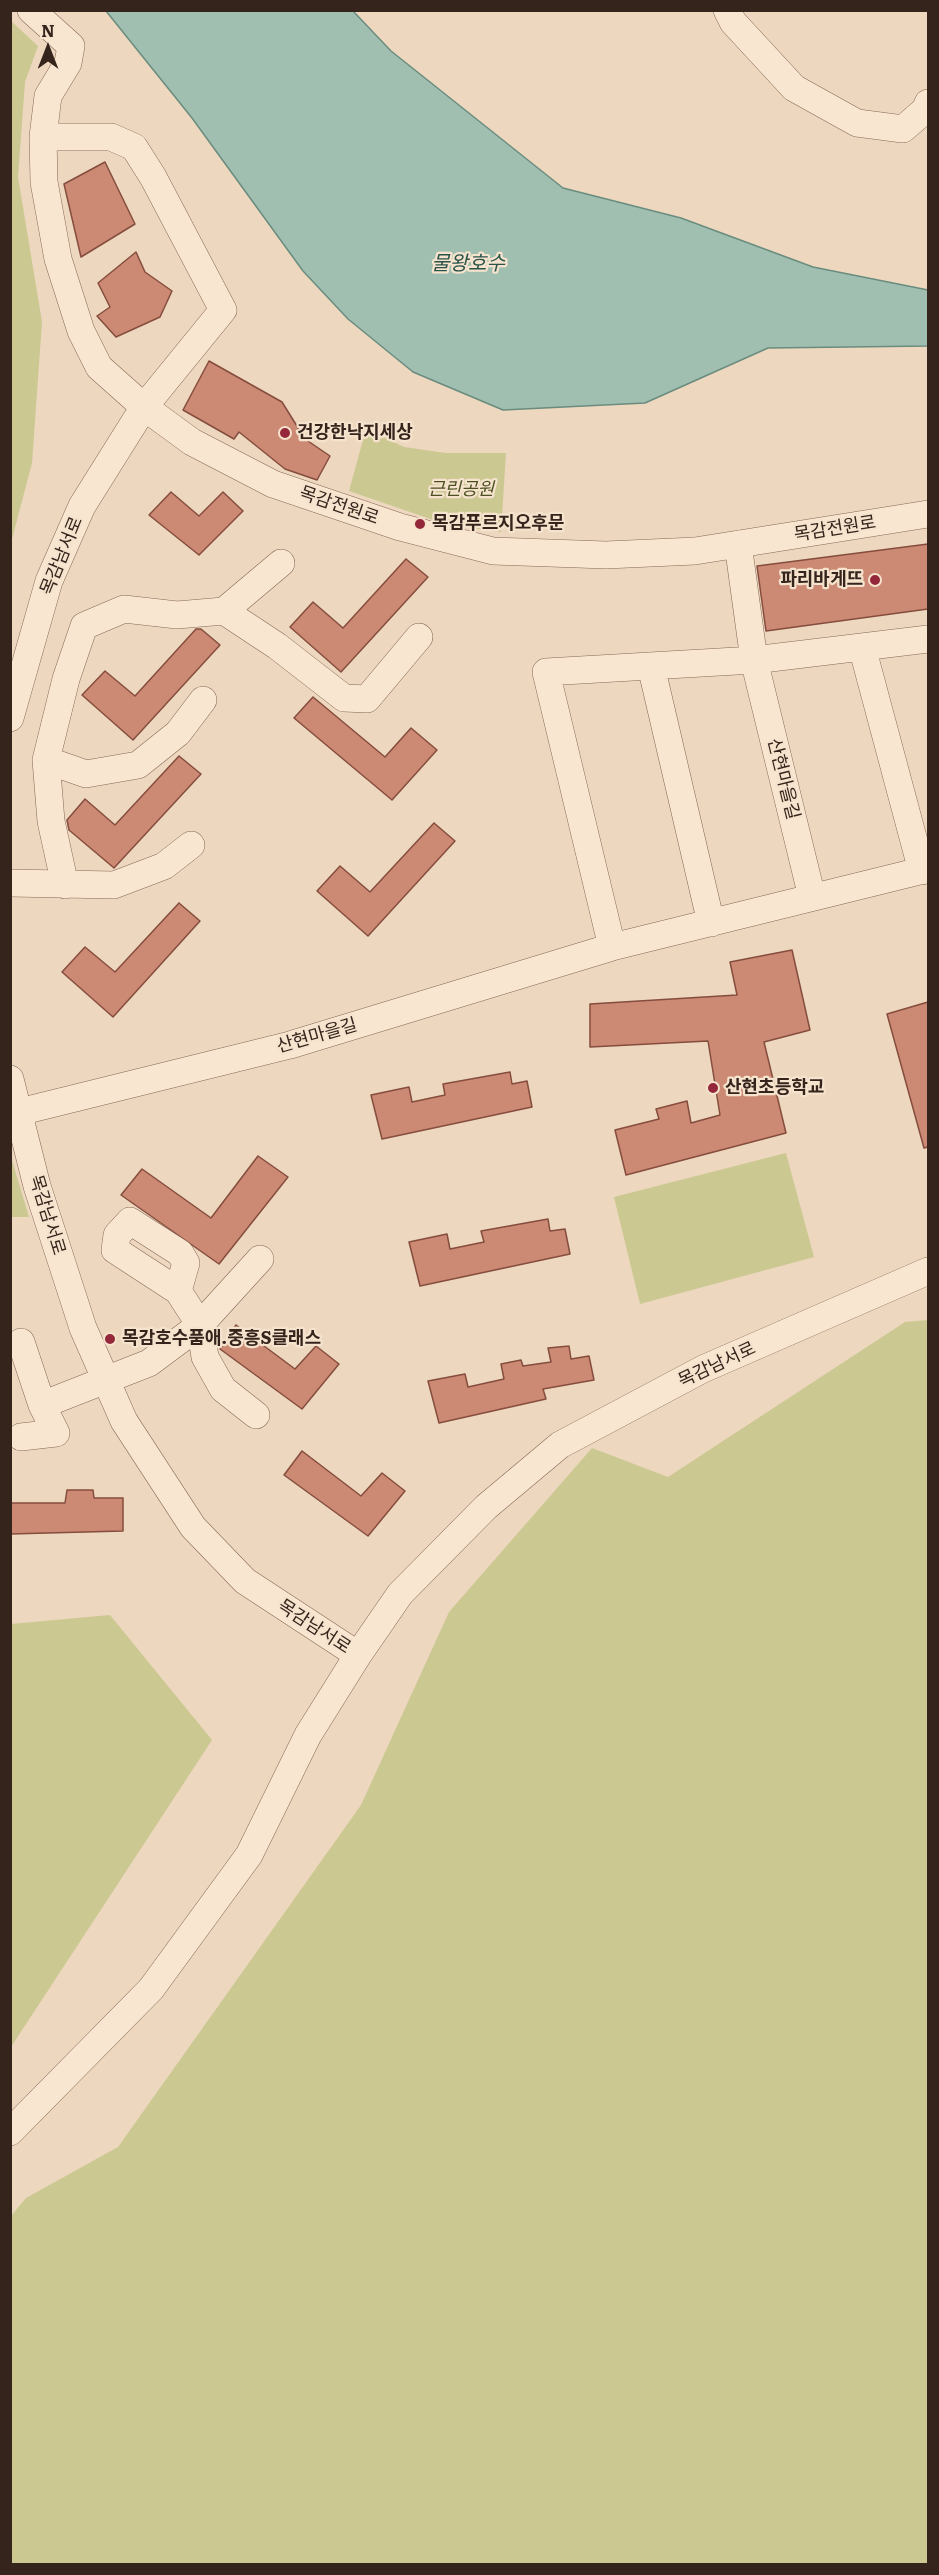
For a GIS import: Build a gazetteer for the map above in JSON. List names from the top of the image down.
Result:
{
  "streets": {
    "street": ["목감전원로", "목감남서로", "산현마을길"]
  },
  "crossings": [
    ["목감전원로", "목감남서로"],
    ["목감전원로", "산현마을길"],
    ["목감남서로", "산현마을길"]
  ],
  "water": ["물왕호수"],
  "parks": ["근린공원"],
  "places": [
    "건강한낙지세상",
    "목감푸르지오후문",
    "파리바게뜨",
    "산현초등학교",
    "목감호수품애.중흥S클래스"
  ],
  "north": "top"
}
